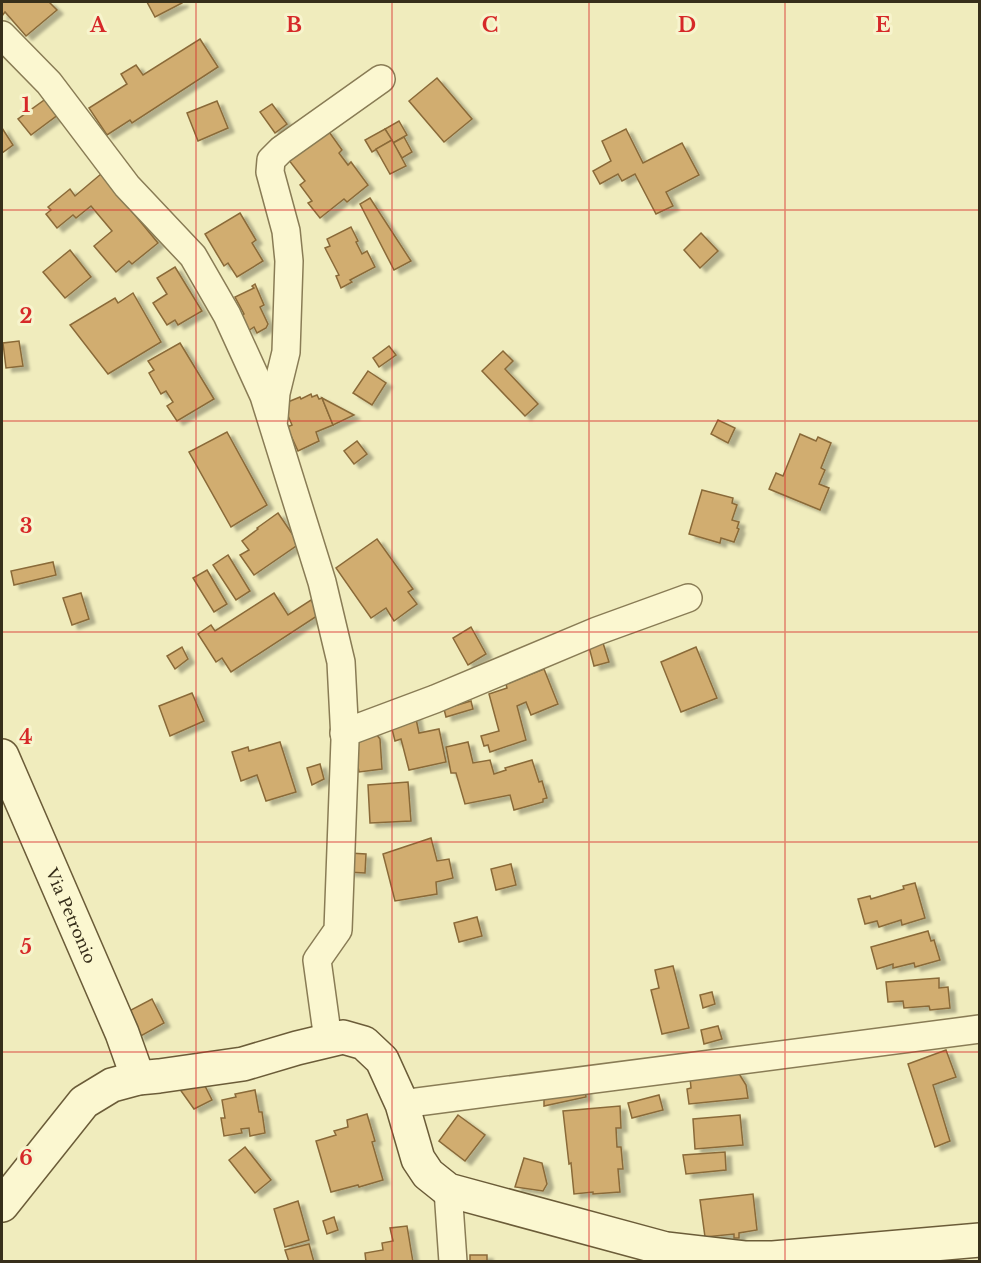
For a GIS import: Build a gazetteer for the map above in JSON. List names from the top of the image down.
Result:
{
  "streets": {
    "street": ["Via Petronio"]
  },
  "grid": {
    "columns": [
      "A",
      "B",
      "C",
      "D",
      "E"
    ],
    "rows": [
      "1",
      "2",
      "3",
      "4",
      "5",
      "6"
    ]
  }
}
